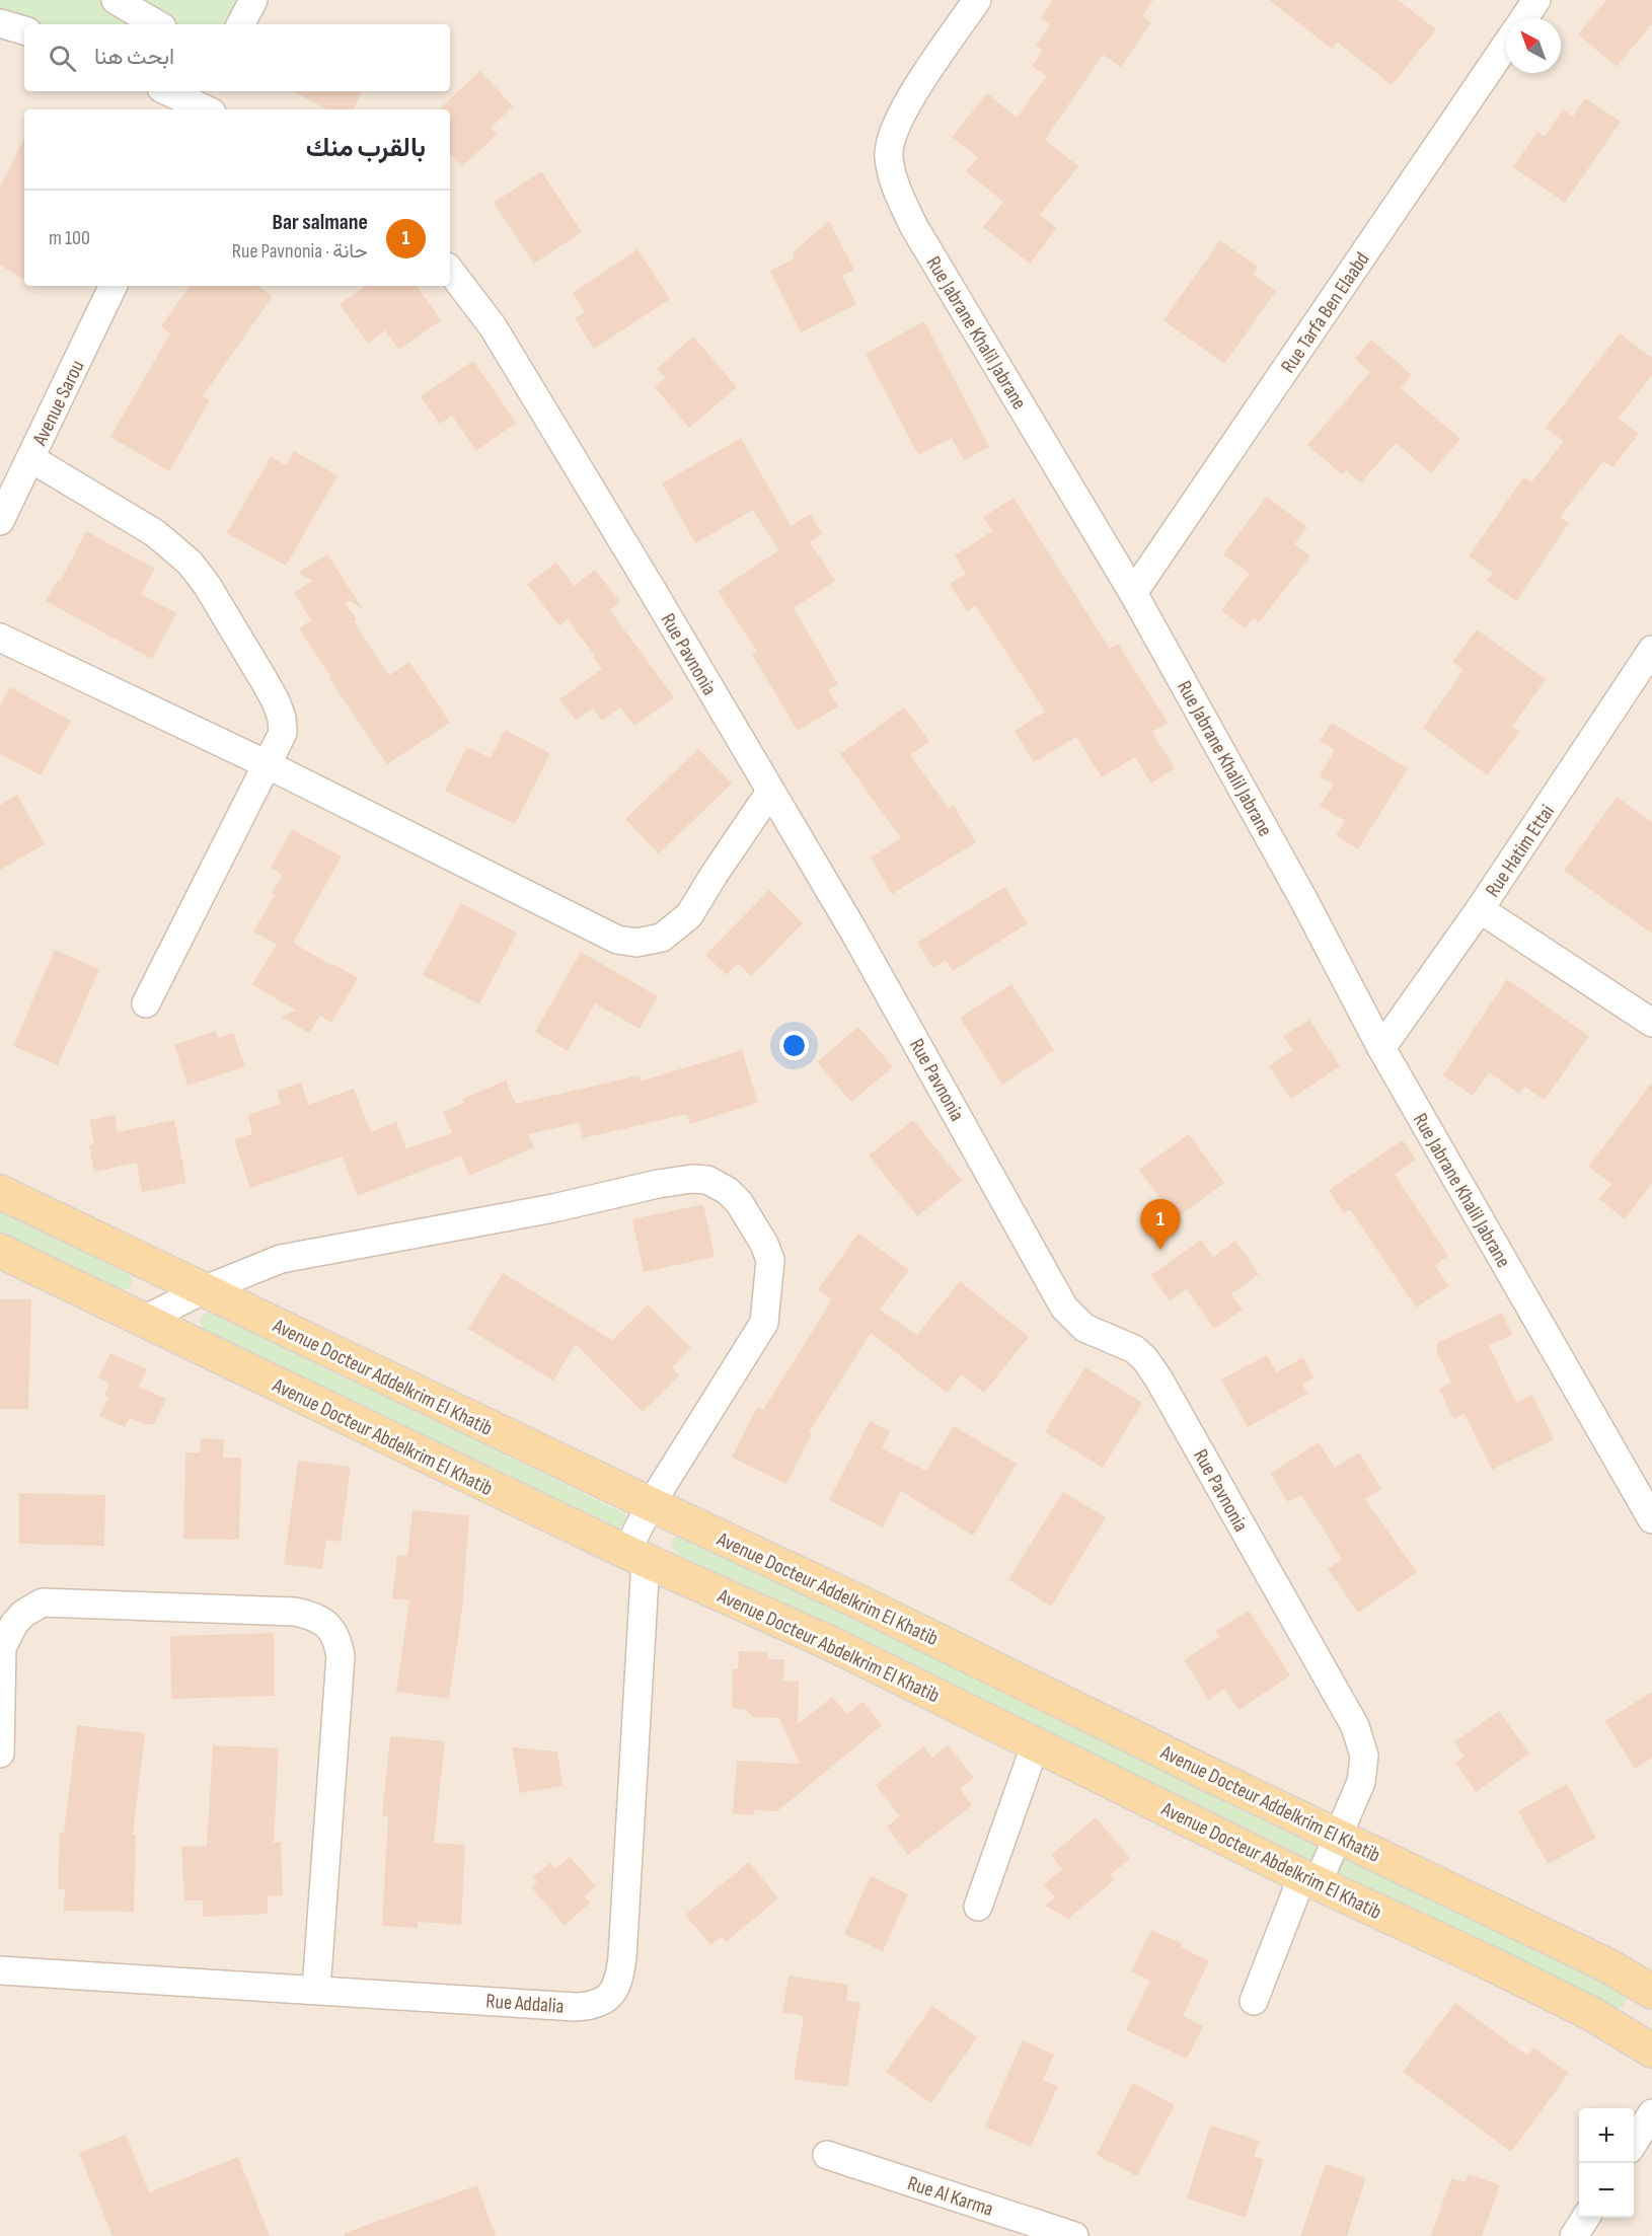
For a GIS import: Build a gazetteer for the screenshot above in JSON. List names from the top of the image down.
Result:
{
  "streets": {
    "main road": ["Avenue Docteur Addelkrim El Khatib", "Avenue Docteur Abdelkrim El Khatib"],
    "street": [
      "Rue Tarfa Ben Elaabd",
      "Rue Jabrane Khalil Jabrane",
      "Avenue Sarou",
      "Rue Pavnonia",
      "Rue Hatim Ettai",
      "Rue Addalia",
      "Rue Al Karma"
    ]
  },
  "crossings": [
    ["Rue Tarfa Ben Elaabd", "Rue Jabrane Khalil Jabrane"],
    ["Rue Jabrane Khalil Jabrane", "Rue Hatim Ettai"],
    ["Rue Pavnonia", "Avenue Docteur Addelkrim El Khatib"],
    ["Rue Pavnonia", "Avenue Docteur Abdelkrim El Khatib"],
    ["Avenue Docteur Abdelkrim El Khatib", "Rue Addalia"]
  ],
  "north": "top left",
  "page": {
    "search": "ابحث هنا",
    "heading": "بالقرب منك",
    "list": [
      {
        "mark": "1",
        "name": "Bar salmane",
        "note": "حانة · Rue Pavnonia",
        "value": "100 m"
      }
    ],
    "pins": "1",
    "map_buttons": ["+", "−"]
  }
}
